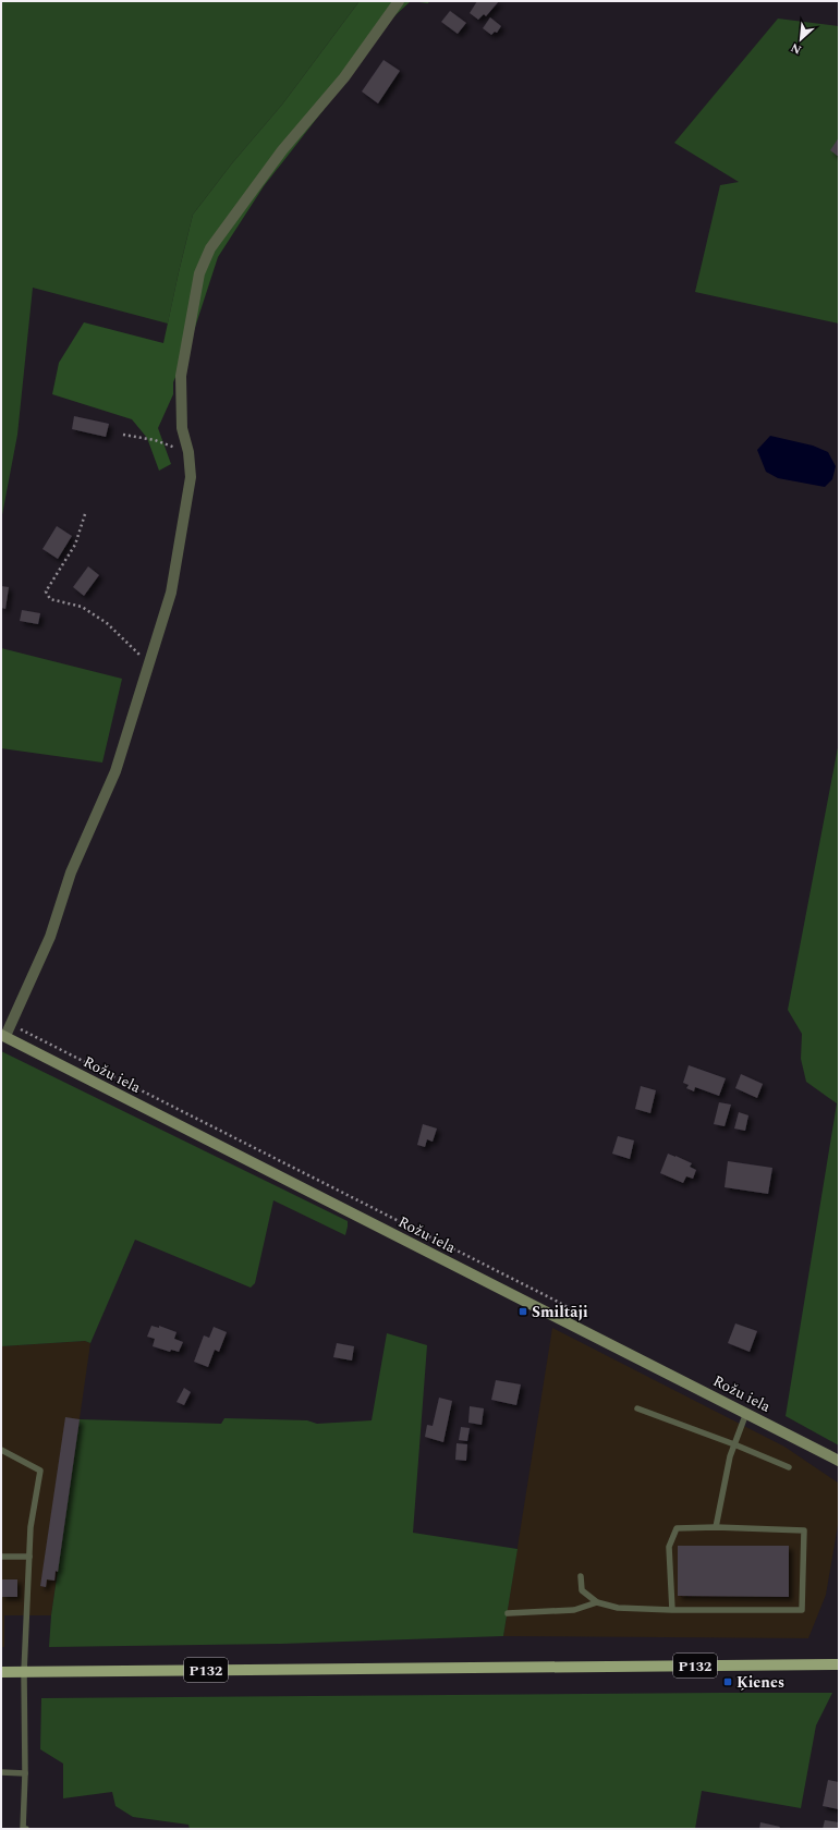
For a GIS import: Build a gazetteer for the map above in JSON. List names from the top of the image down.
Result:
{
  "streets": {
    "main road": ["P132"],
    "street": ["Rožu iela"]
  },
  "places": {
    "transit": ["Smiltāji", "Ķienes"]
  },
  "north": "bottom left"
}
